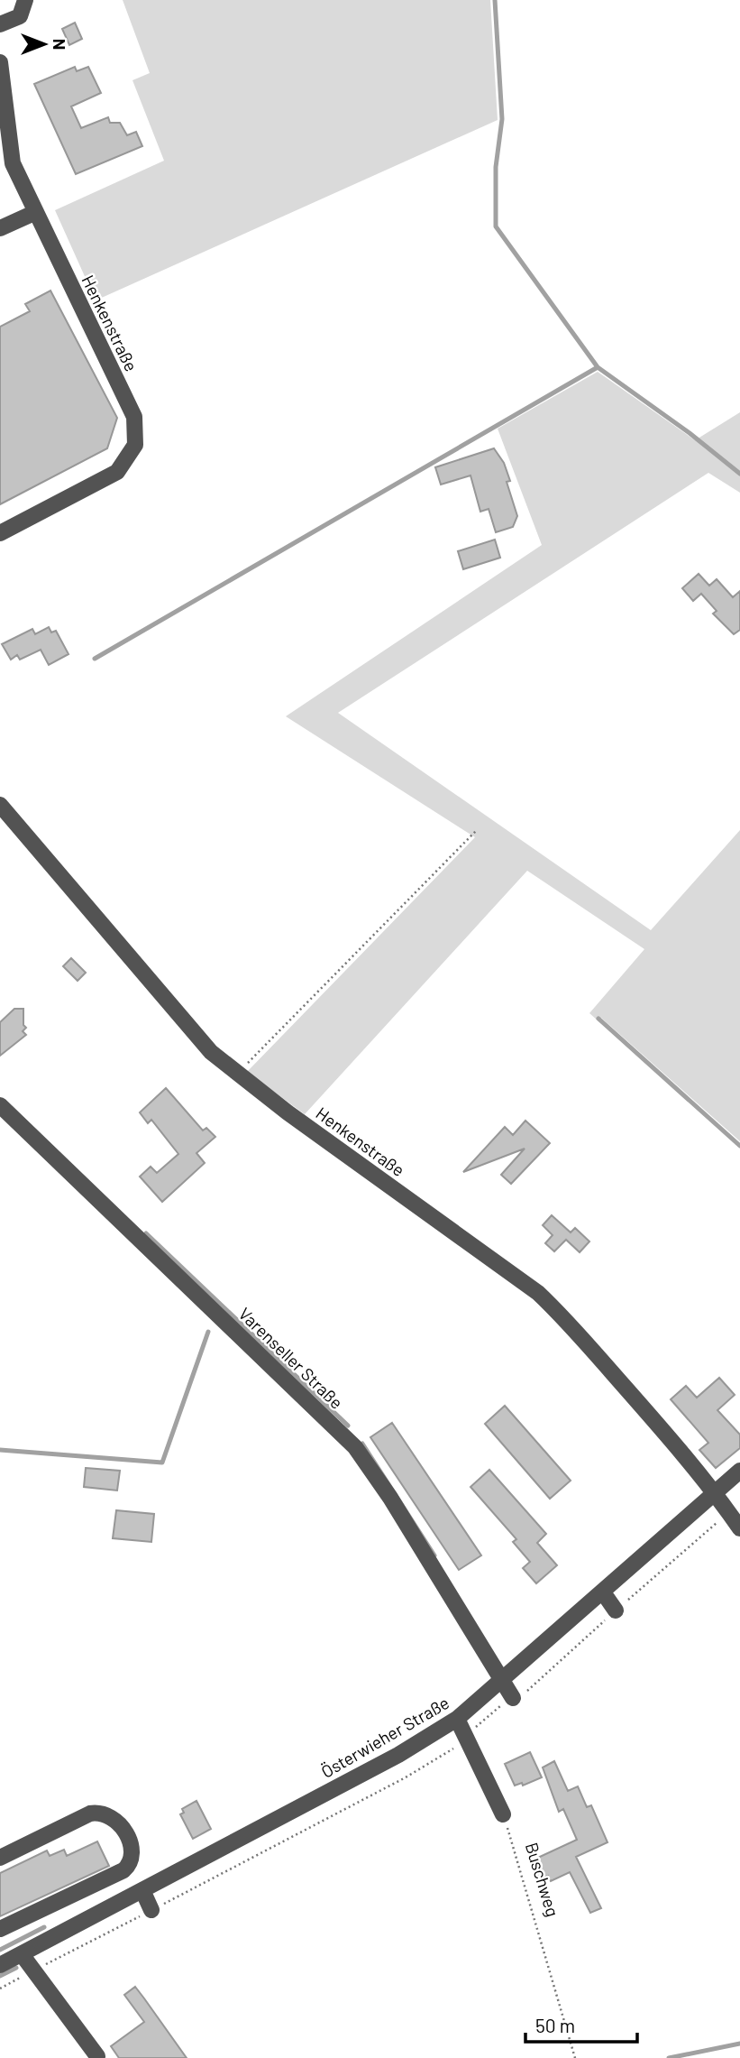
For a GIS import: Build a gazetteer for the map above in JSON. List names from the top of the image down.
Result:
{
  "streets": {
    "street": ["Henkenstraße", "Varenseller Straße", "Österwieher Straße"],
    "path": ["Buschweg"]
  },
  "crossings": [
    ["Henkenstraße", "Österwieher Straße"],
    ["Varenseller Straße", "Österwieher Straße"]
  ],
  "scale_bar": "50 m",
  "north": "right"
}
